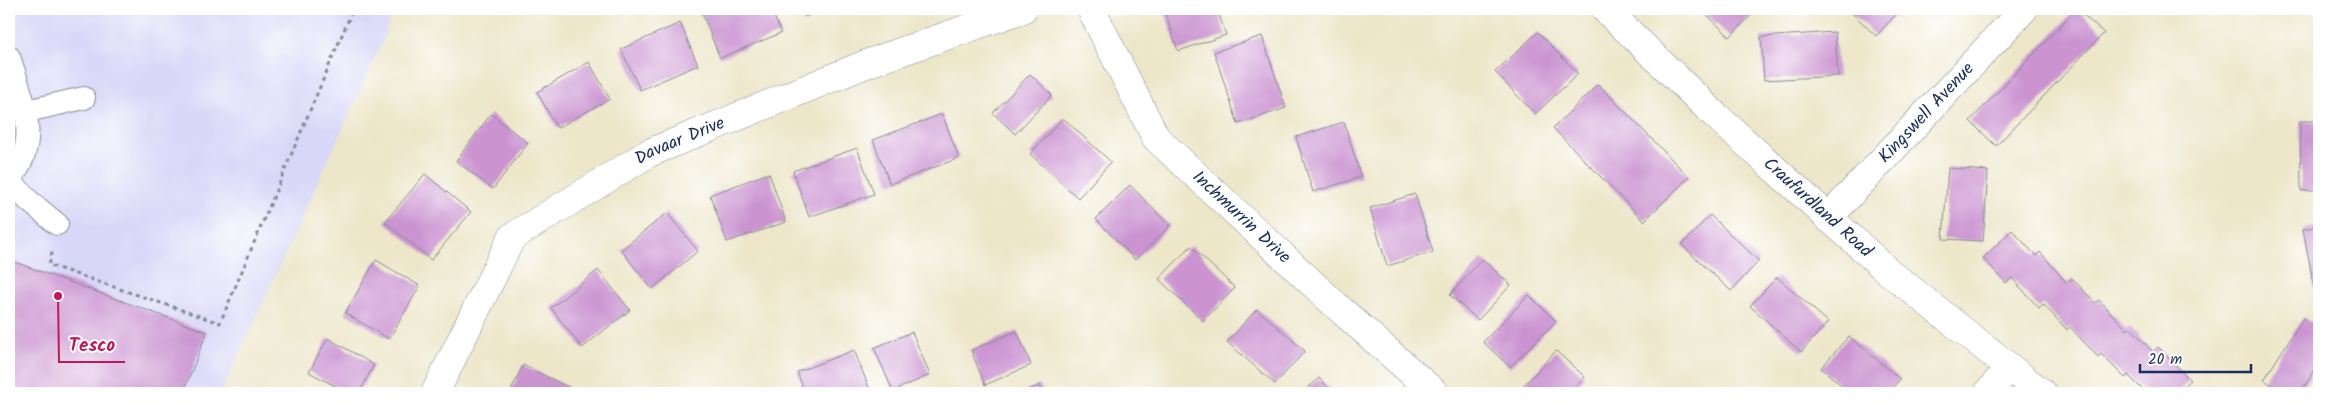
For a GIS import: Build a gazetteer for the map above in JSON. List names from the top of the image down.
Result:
{
  "streets": {
    "street": [
      "Kingswell Avenue",
      "Davaar Drive",
      "Craufurdland Road",
      "Inchmurrin Drive"
    ]
  },
  "crossings": [
    ["Kingswell Avenue", "Craufurdland Road"]
  ],
  "places": ["Tesco"],
  "scale_bar": "20 m"
}
